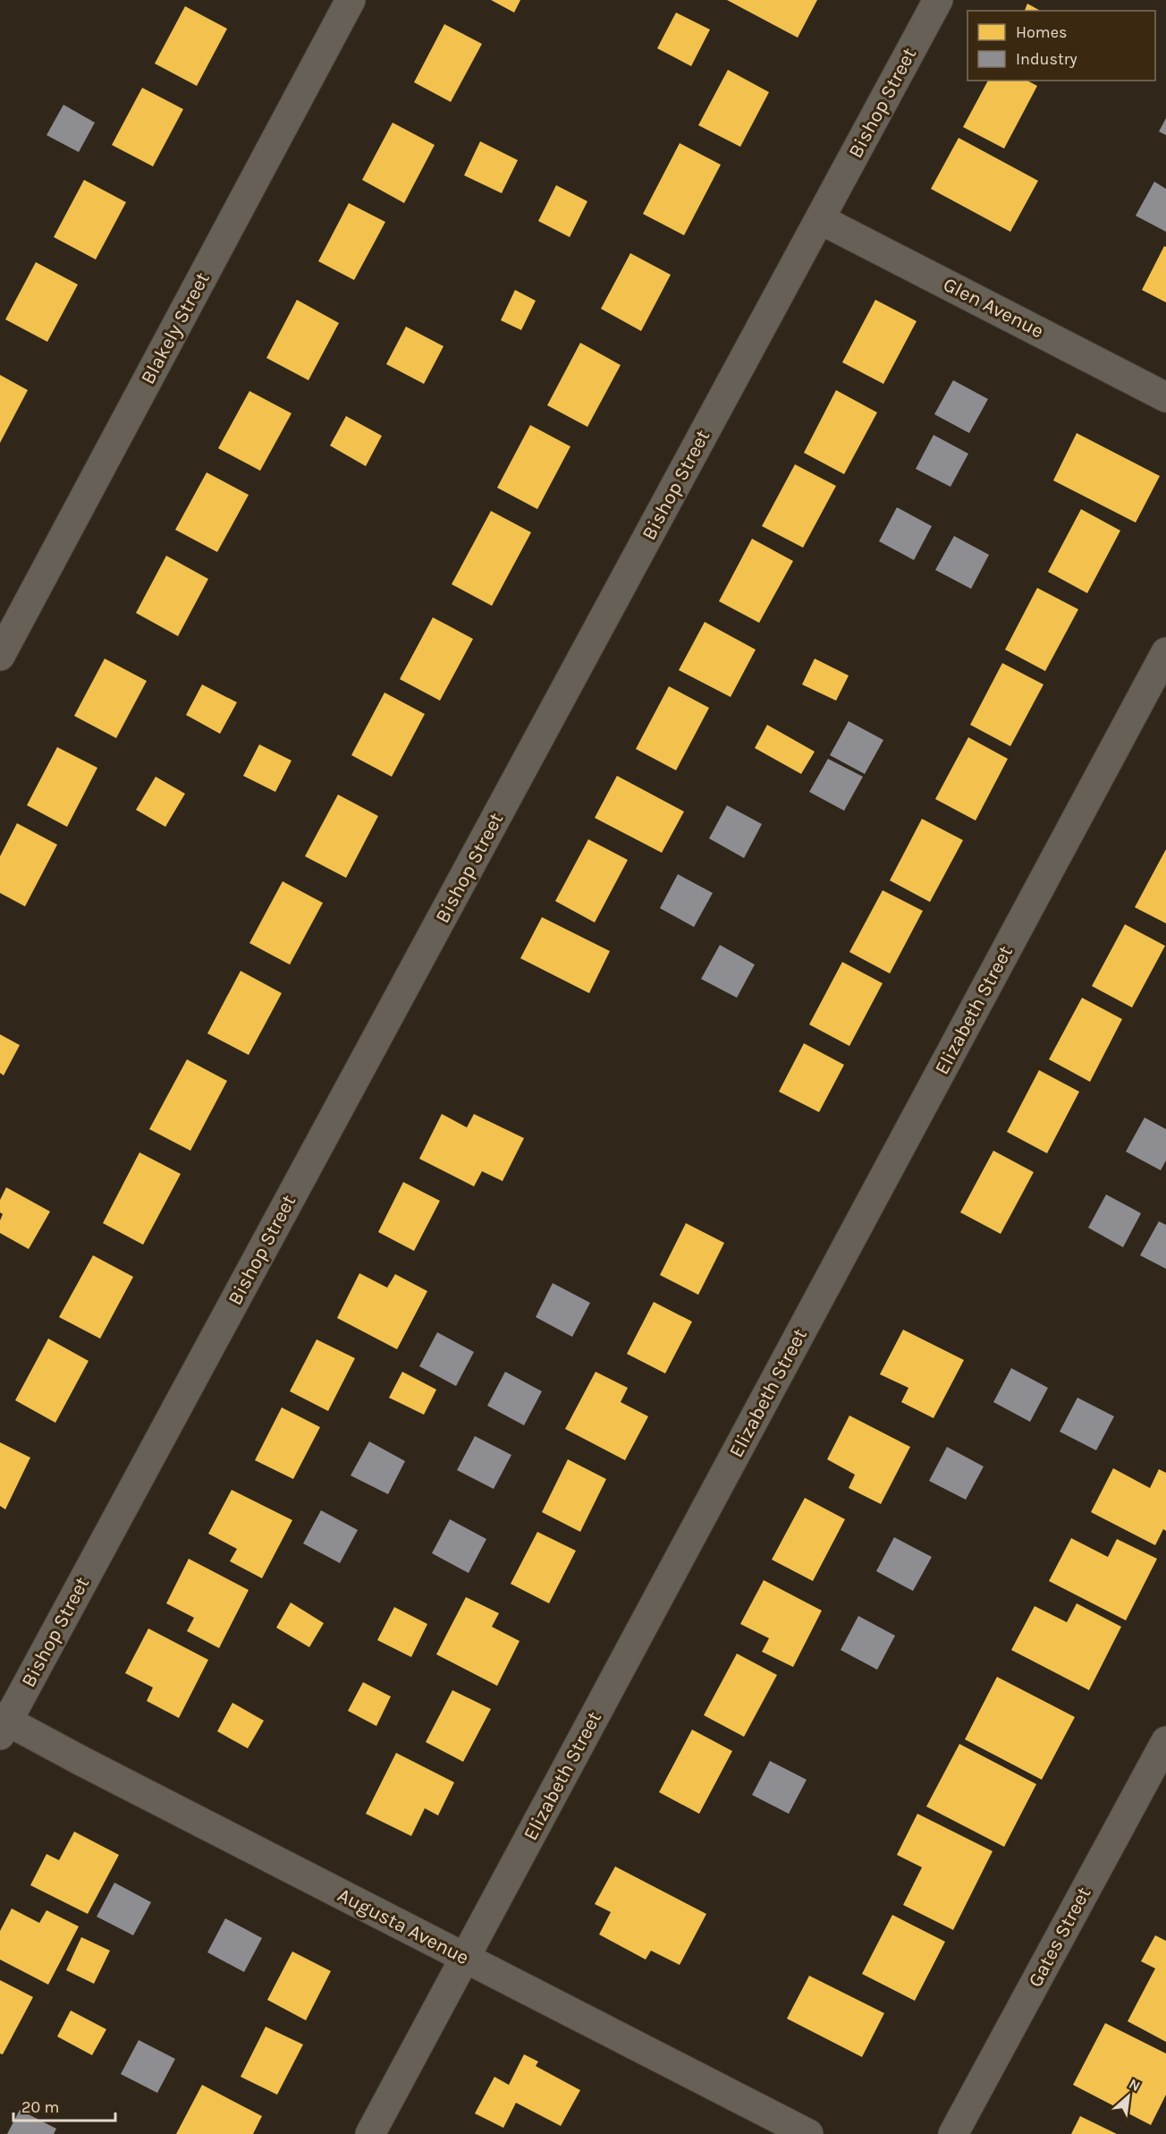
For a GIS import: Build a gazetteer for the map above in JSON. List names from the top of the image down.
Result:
{
  "streets": {
    "street": [
      "Bishop Street",
      "Glen Avenue",
      "Blakely Street",
      "Elizabeth Street",
      "Augusta Avenue",
      "Gates Street"
    ]
  },
  "crossings": [
    ["Bishop Street", "Glen Avenue"],
    ["Bishop Street", "Augusta Avenue"],
    ["Elizabeth Street", "Augusta Avenue"]
  ],
  "legend": ["Homes", "Industry"],
  "scale_bar": "20 m",
  "north": "top right"
}
